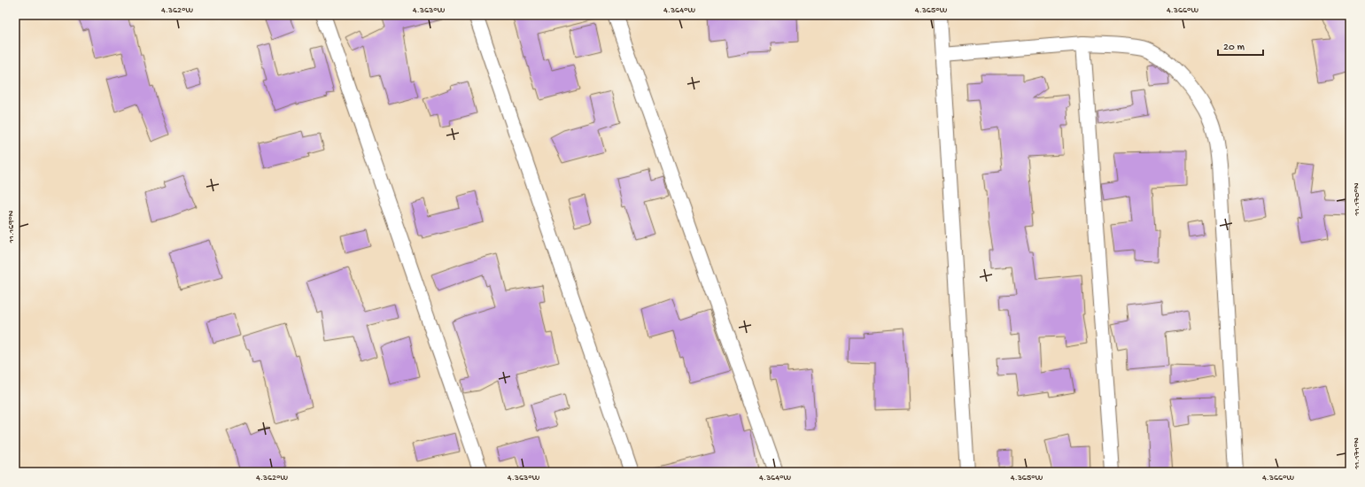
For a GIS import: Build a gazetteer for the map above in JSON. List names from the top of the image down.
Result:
{
  "scale_bar": "20 m",
  "coordinates": [
    "4.362°W",
    "4.363°W",
    "4.364°W",
    "4.365°W",
    "4.366°W",
    "11.170°N",
    "11.169°N",
    "11.171°N"
  ]
}
